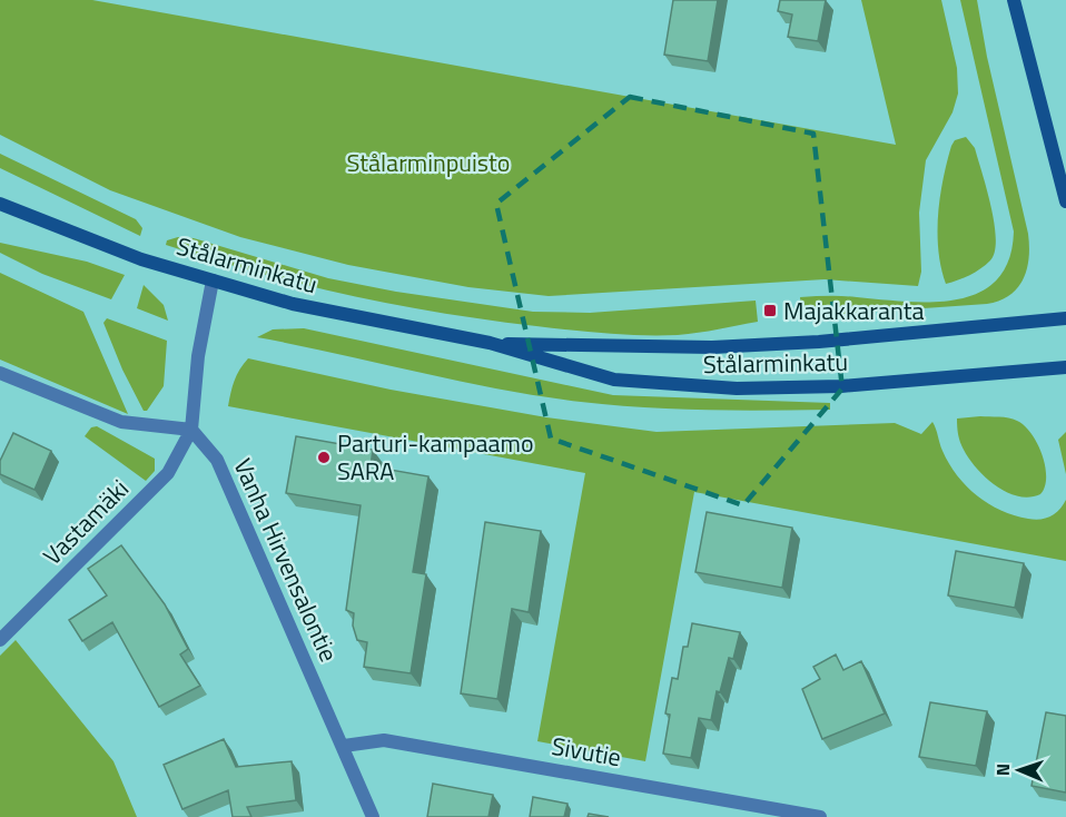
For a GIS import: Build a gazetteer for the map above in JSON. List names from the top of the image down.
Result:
{
  "streets": {
    "main road": ["Stålarminkatu"],
    "street": ["Vastamäki", "Vanha Hirvensalontie", "Sivutie"]
  },
  "crossings": [
    ["Vastamäki", "Vanha Hirvensalontie"],
    ["Vanha Hirvensalontie", "Sivutie"]
  ],
  "parks": ["Stålarminpuisto"],
  "places": {
    "transit": ["Majakkaranta"],
    "other": ["Parturi-kampaamo SARA"]
  },
  "north": "left"
}
